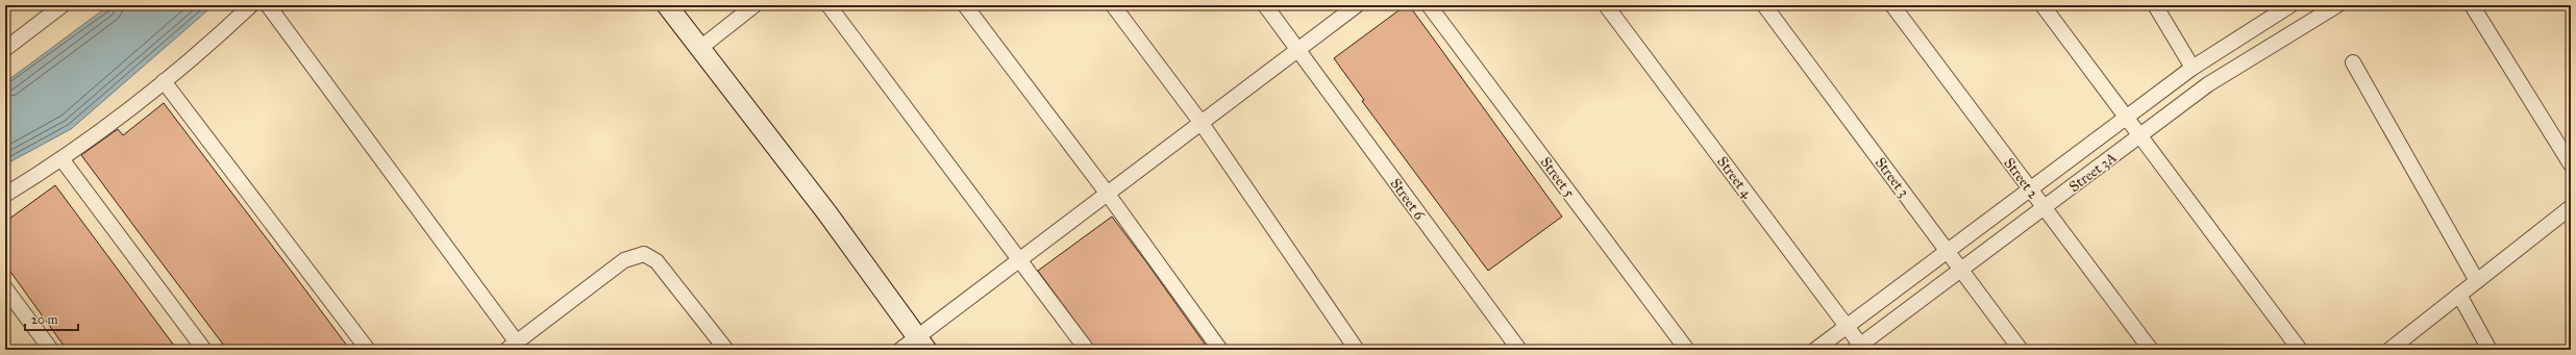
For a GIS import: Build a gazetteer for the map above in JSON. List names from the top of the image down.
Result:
{
  "streets": {
    "street": [
      "Street 3A",
      "Street 5",
      "Street 4",
      "Street 3",
      "Street 2",
      "Street 6"
    ]
  },
  "crossings": [
    ["Street 3A", "Street 4"],
    ["Street 3A", "Street 3"],
    ["Street 3A", "Street 2"]
  ],
  "scale_bar": "20 m"
}
